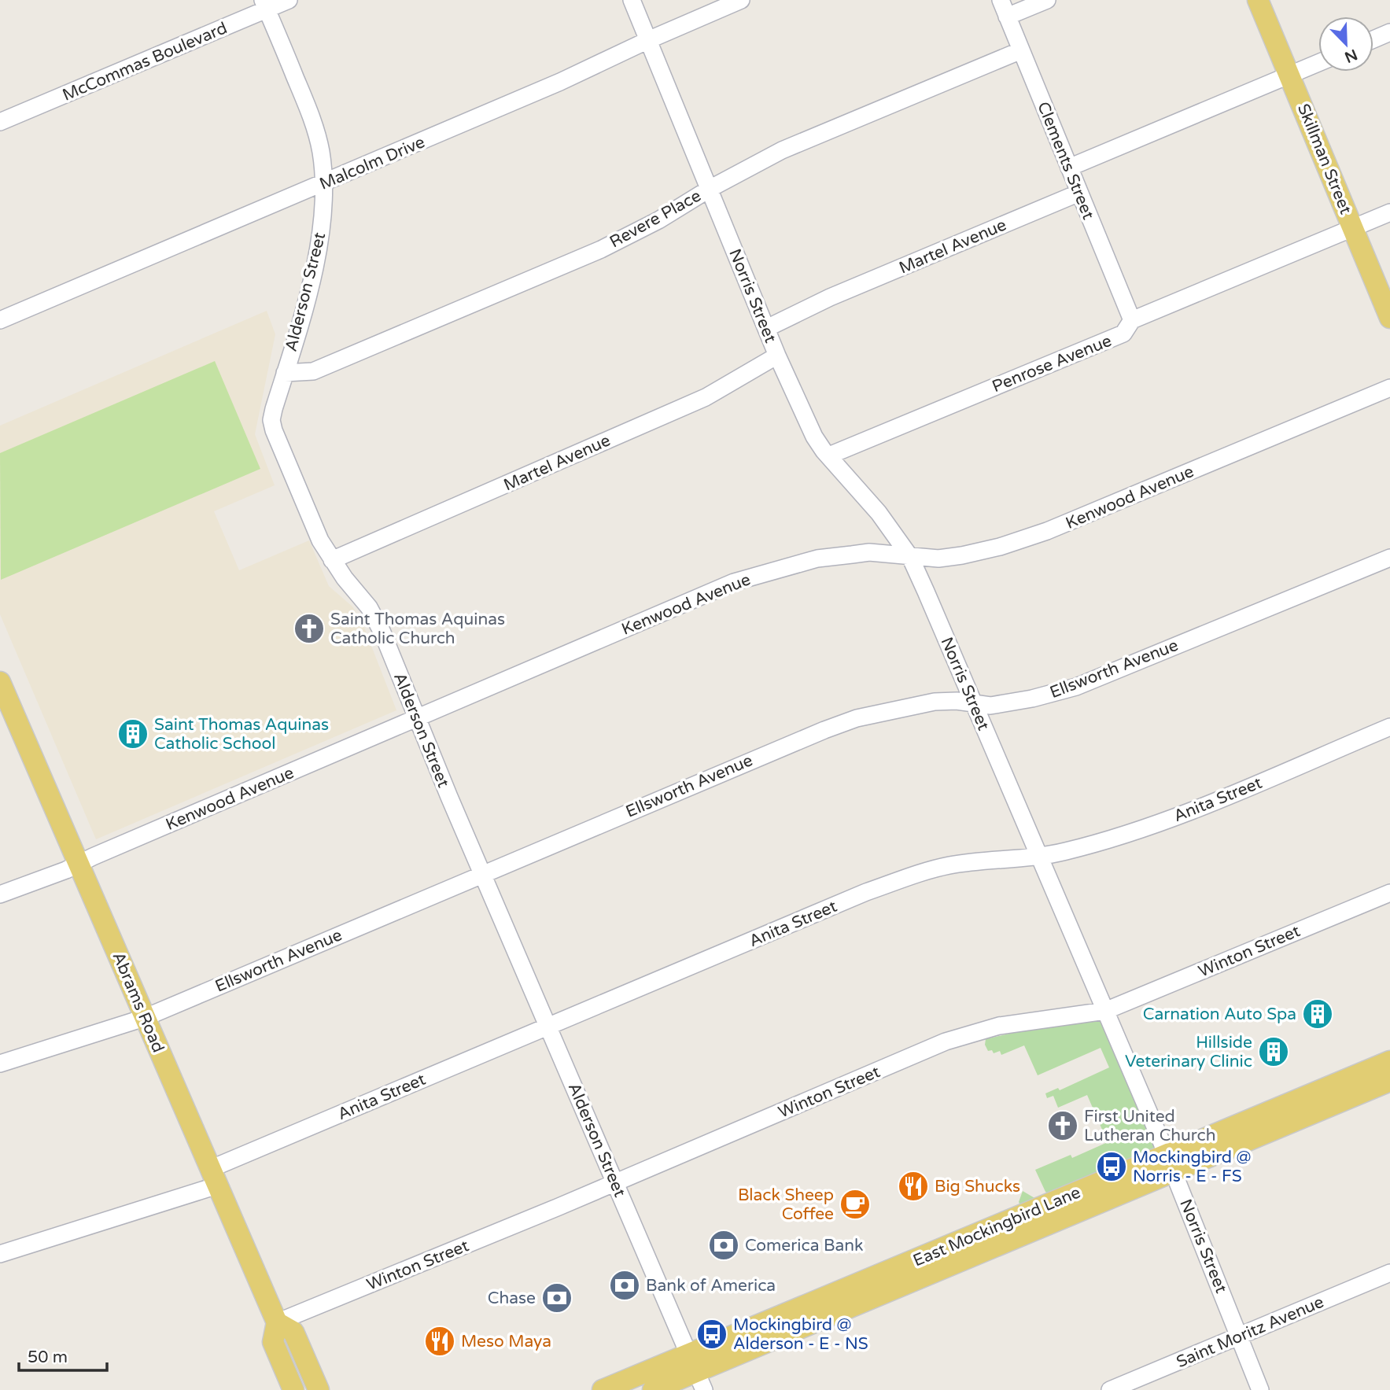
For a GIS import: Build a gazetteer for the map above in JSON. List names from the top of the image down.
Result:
{
  "streets": {
    "main road": ["Skillman Street", "Abrams Road", "East Mockingbird Lane"],
    "street": [
      "McCommas Boulevard",
      "Clements Street",
      "Malcolm Drive",
      "Revere Place",
      "Martel Avenue",
      "Alderson Street",
      "Norris Street",
      "Penrose Avenue",
      "Kenwood Avenue",
      "Ellsworth Avenue",
      "Anita Street",
      "Winton Street",
      "Saint Moritz Avenue"
    ]
  },
  "crossings": [
    ["McCommas Boulevard", "Alderson Street"],
    ["Skillman Street", "Penrose Avenue"],
    ["Clements Street", "Revere Place"],
    ["Clements Street", "Martel Avenue"],
    ["Clements Street", "Penrose Avenue"],
    ["Malcolm Drive", "Alderson Street"],
    ["Malcolm Drive", "Norris Street"],
    ["Revere Place", "Alderson Street"],
    ["Revere Place", "Norris Street"],
    ["Martel Avenue", "Alderson Street"],
    ["Martel Avenue", "Norris Street"],
    ["Alderson Street", "Kenwood Avenue"],
    ["Alderson Street", "Ellsworth Avenue"],
    ["Alderson Street", "Anita Street"],
    ["Alderson Street", "Winton Street"],
    ["Alderson Street", "East Mockingbird Lane"],
    ["Norris Street", "Penrose Avenue"],
    ["Norris Street", "Kenwood Avenue"],
    ["Norris Street", "Ellsworth Avenue"],
    ["Norris Street", "Anita Street"],
    ["Norris Street", "Winton Street"],
    ["Norris Street", "East Mockingbird Lane"],
    ["Norris Street", "Saint Moritz Avenue"],
    ["Kenwood Avenue", "Abrams Road"],
    ["Ellsworth Avenue", "Abrams Road"],
    ["Anita Street", "Abrams Road"],
    ["Winton Street", "Abrams Road"]
  ],
  "places": {
    "church": ["Saint Thomas Aquinas Catholic Church", "First United Lutheran Church"],
    "building": ["Saint Thomas Aquinas Catholic School", "Carnation Auto Spa", "Hillside Veterinary Clinic"],
    "bus stop": ["Mockingbird @ Norris - E - FS", "Mockingbird @ Alderson - E - NS"],
    "restaurant": ["Big Shucks", "Meso Maya"],
    "cafe": ["Black Sheep Coffee"],
    "bank": ["Comerica Bank", "Bank of America", "Chase"]
  },
  "scale_bar": "50 m",
  "north": "bottom right"
}
